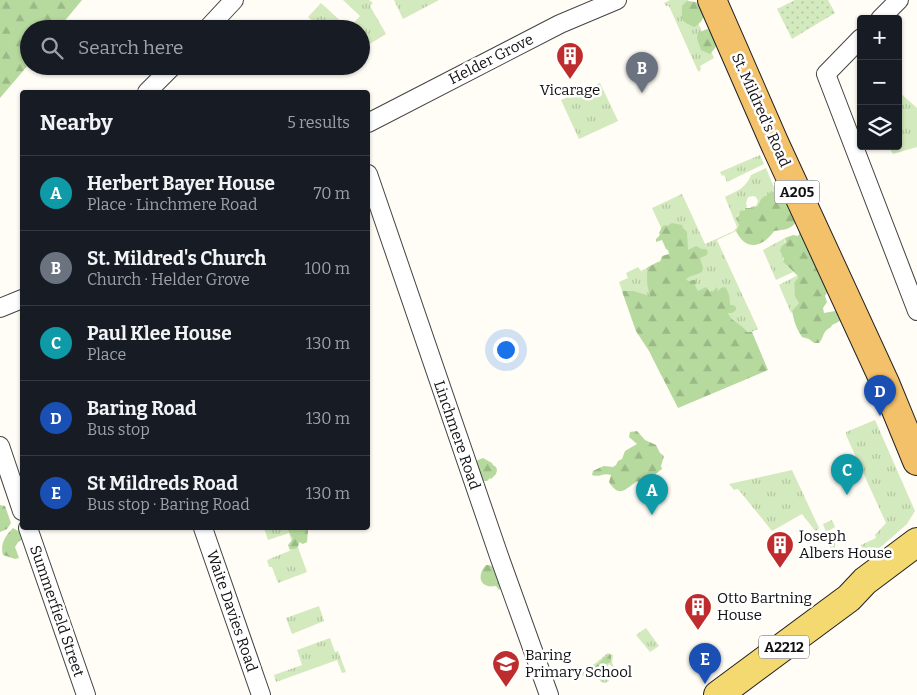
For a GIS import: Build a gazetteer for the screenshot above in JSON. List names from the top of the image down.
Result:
{
  "streets": {
    "highway": ["St. Mildred's Road", "A205"],
    "main road": ["A2212"],
    "street": [
      "Helder Grove",
      "Linchmere Road",
      "Summerfield Street",
      "Waite Davies Road"
    ]
  },
  "places": {
    "building": ["Vicarage", "Joseph Albers House", "Otto Bartning House"],
    "school or university": ["Baring Primary School"]
  },
  "page": {
    "map_buttons": ["+", "−"],
    "search": "Search here",
    "pins": [
      "B",
      "D",
      "C",
      "A",
      "E"
    ],
    "heading": ["Nearby", "5 results"],
    "list": [
      {
        "mark": "A",
        "name": "Herbert Bayer House",
        "note": "Place · Linchmere Road",
        "value": "70 m"
      },
      {
        "mark": "B",
        "name": "St. Mildred's Church",
        "note": "Church · Helder Grove",
        "value": "100 m"
      },
      {
        "mark": "C",
        "name": "Paul Klee House",
        "note": "Place",
        "value": "130 m"
      },
      {
        "mark": "D",
        "name": "Baring Road",
        "note": "Bus stop",
        "value": "130 m"
      },
      {
        "mark": "E",
        "name": "St Mildreds Road",
        "note": "Bus stop · Baring Road",
        "value": "130 m"
      }
    ]
  }
}
